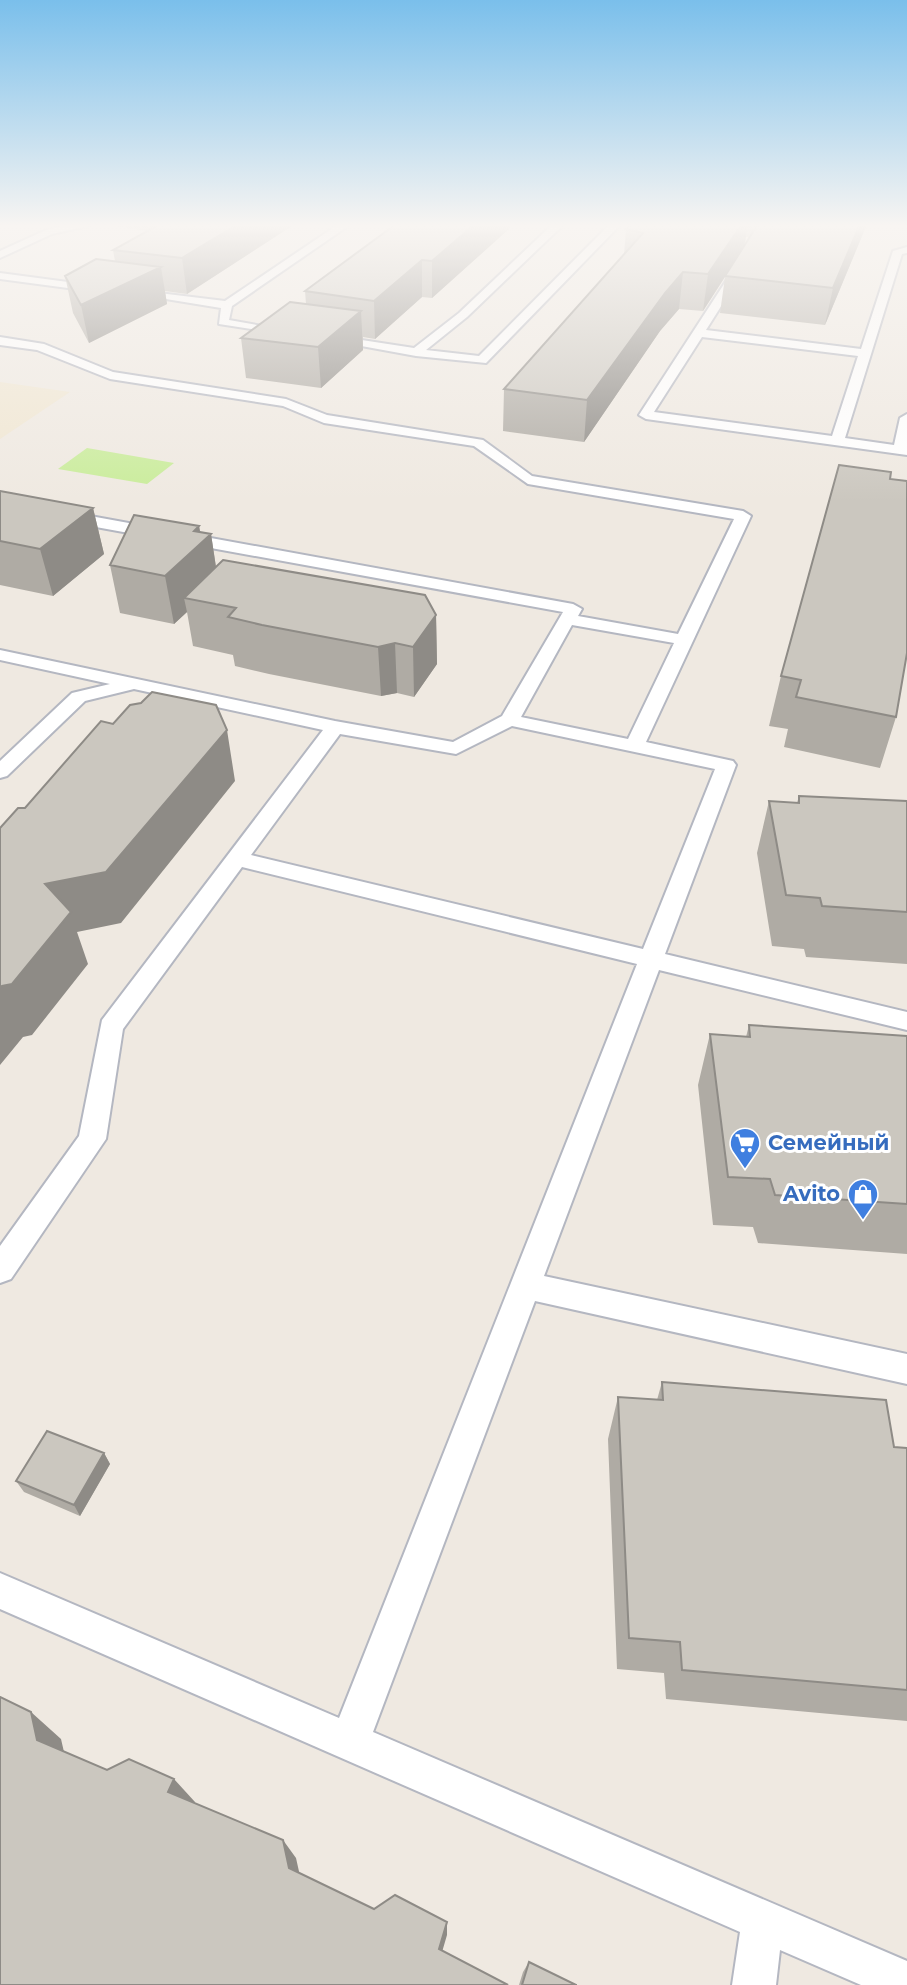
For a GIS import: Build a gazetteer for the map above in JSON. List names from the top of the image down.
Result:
{
  "places": {
    "supermarket": ["Семейный"],
    "shop": ["Avito"]
  }
}
